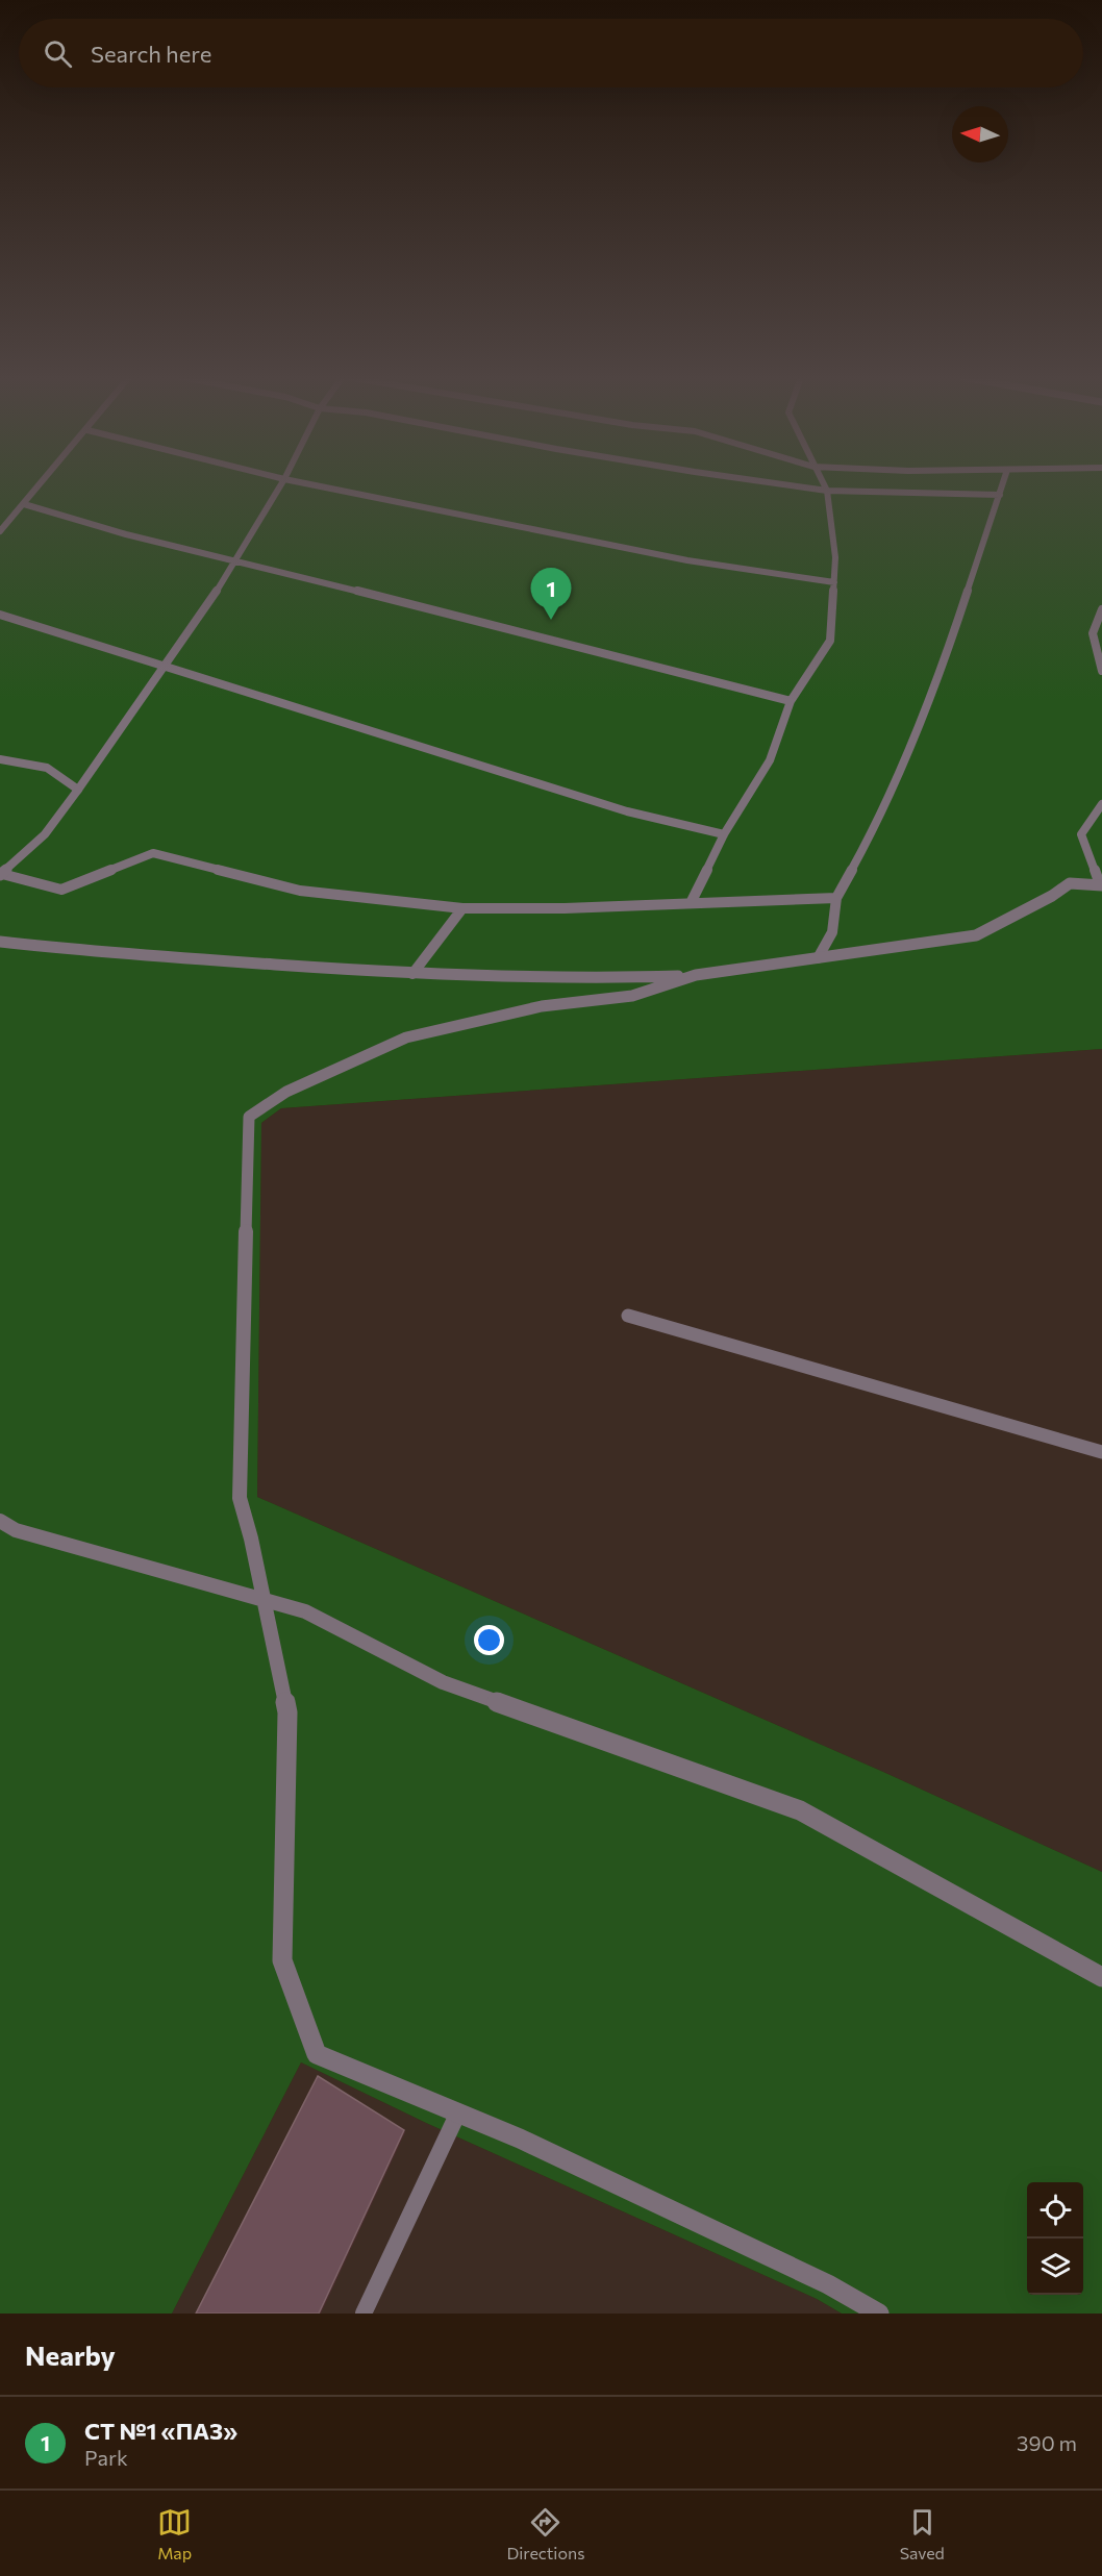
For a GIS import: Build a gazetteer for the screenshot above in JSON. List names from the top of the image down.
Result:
{
  "north": "left",
  "page": {
    "search": "Search here",
    "pins": "1",
    "heading": "Nearby",
    "list": [
      {
        "mark": "1",
        "name": "СТ №1 «ПАЗ»",
        "note": "Park",
        "value": "390 m"
      }
    ],
    "nav": ["Map", "Directions", "Saved"]
  }
}
